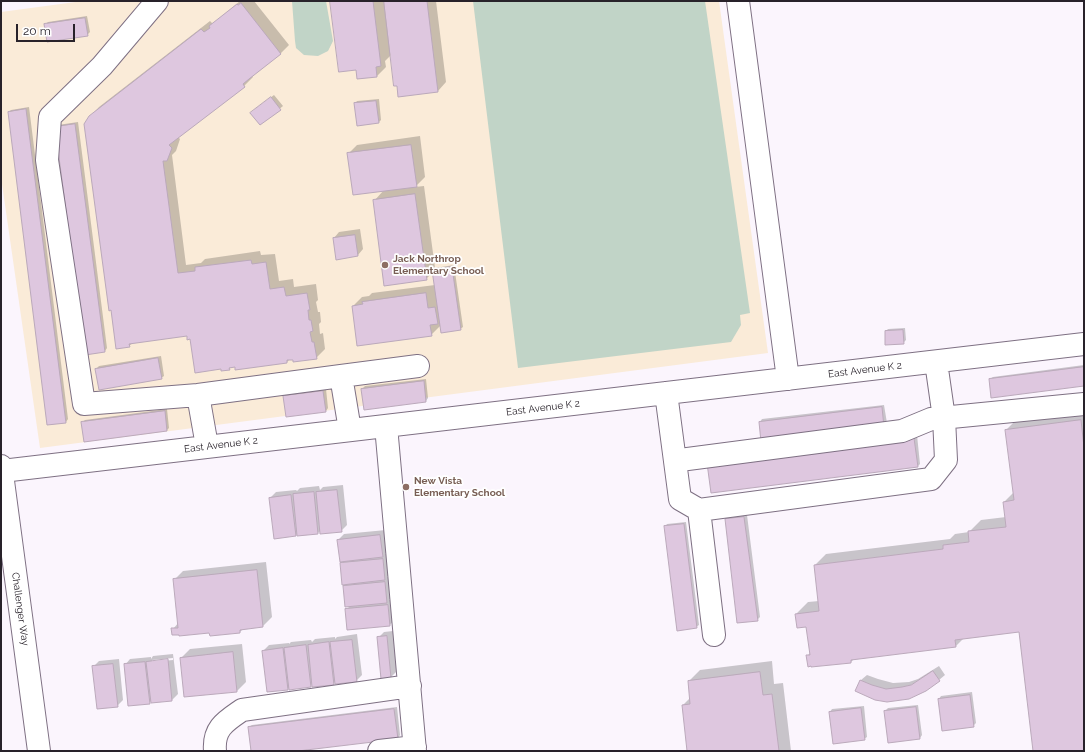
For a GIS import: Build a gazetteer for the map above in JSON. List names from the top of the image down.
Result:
{
  "streets": {
    "street": ["East Avenue K 2", "Challenger Way"]
  },
  "crossings": [
    ["East Avenue K 2", "Challenger Way"]
  ],
  "places": ["Jack Northrop Elementary School", "New Vista Elementary School"],
  "scale_bar": "20 m"
}
